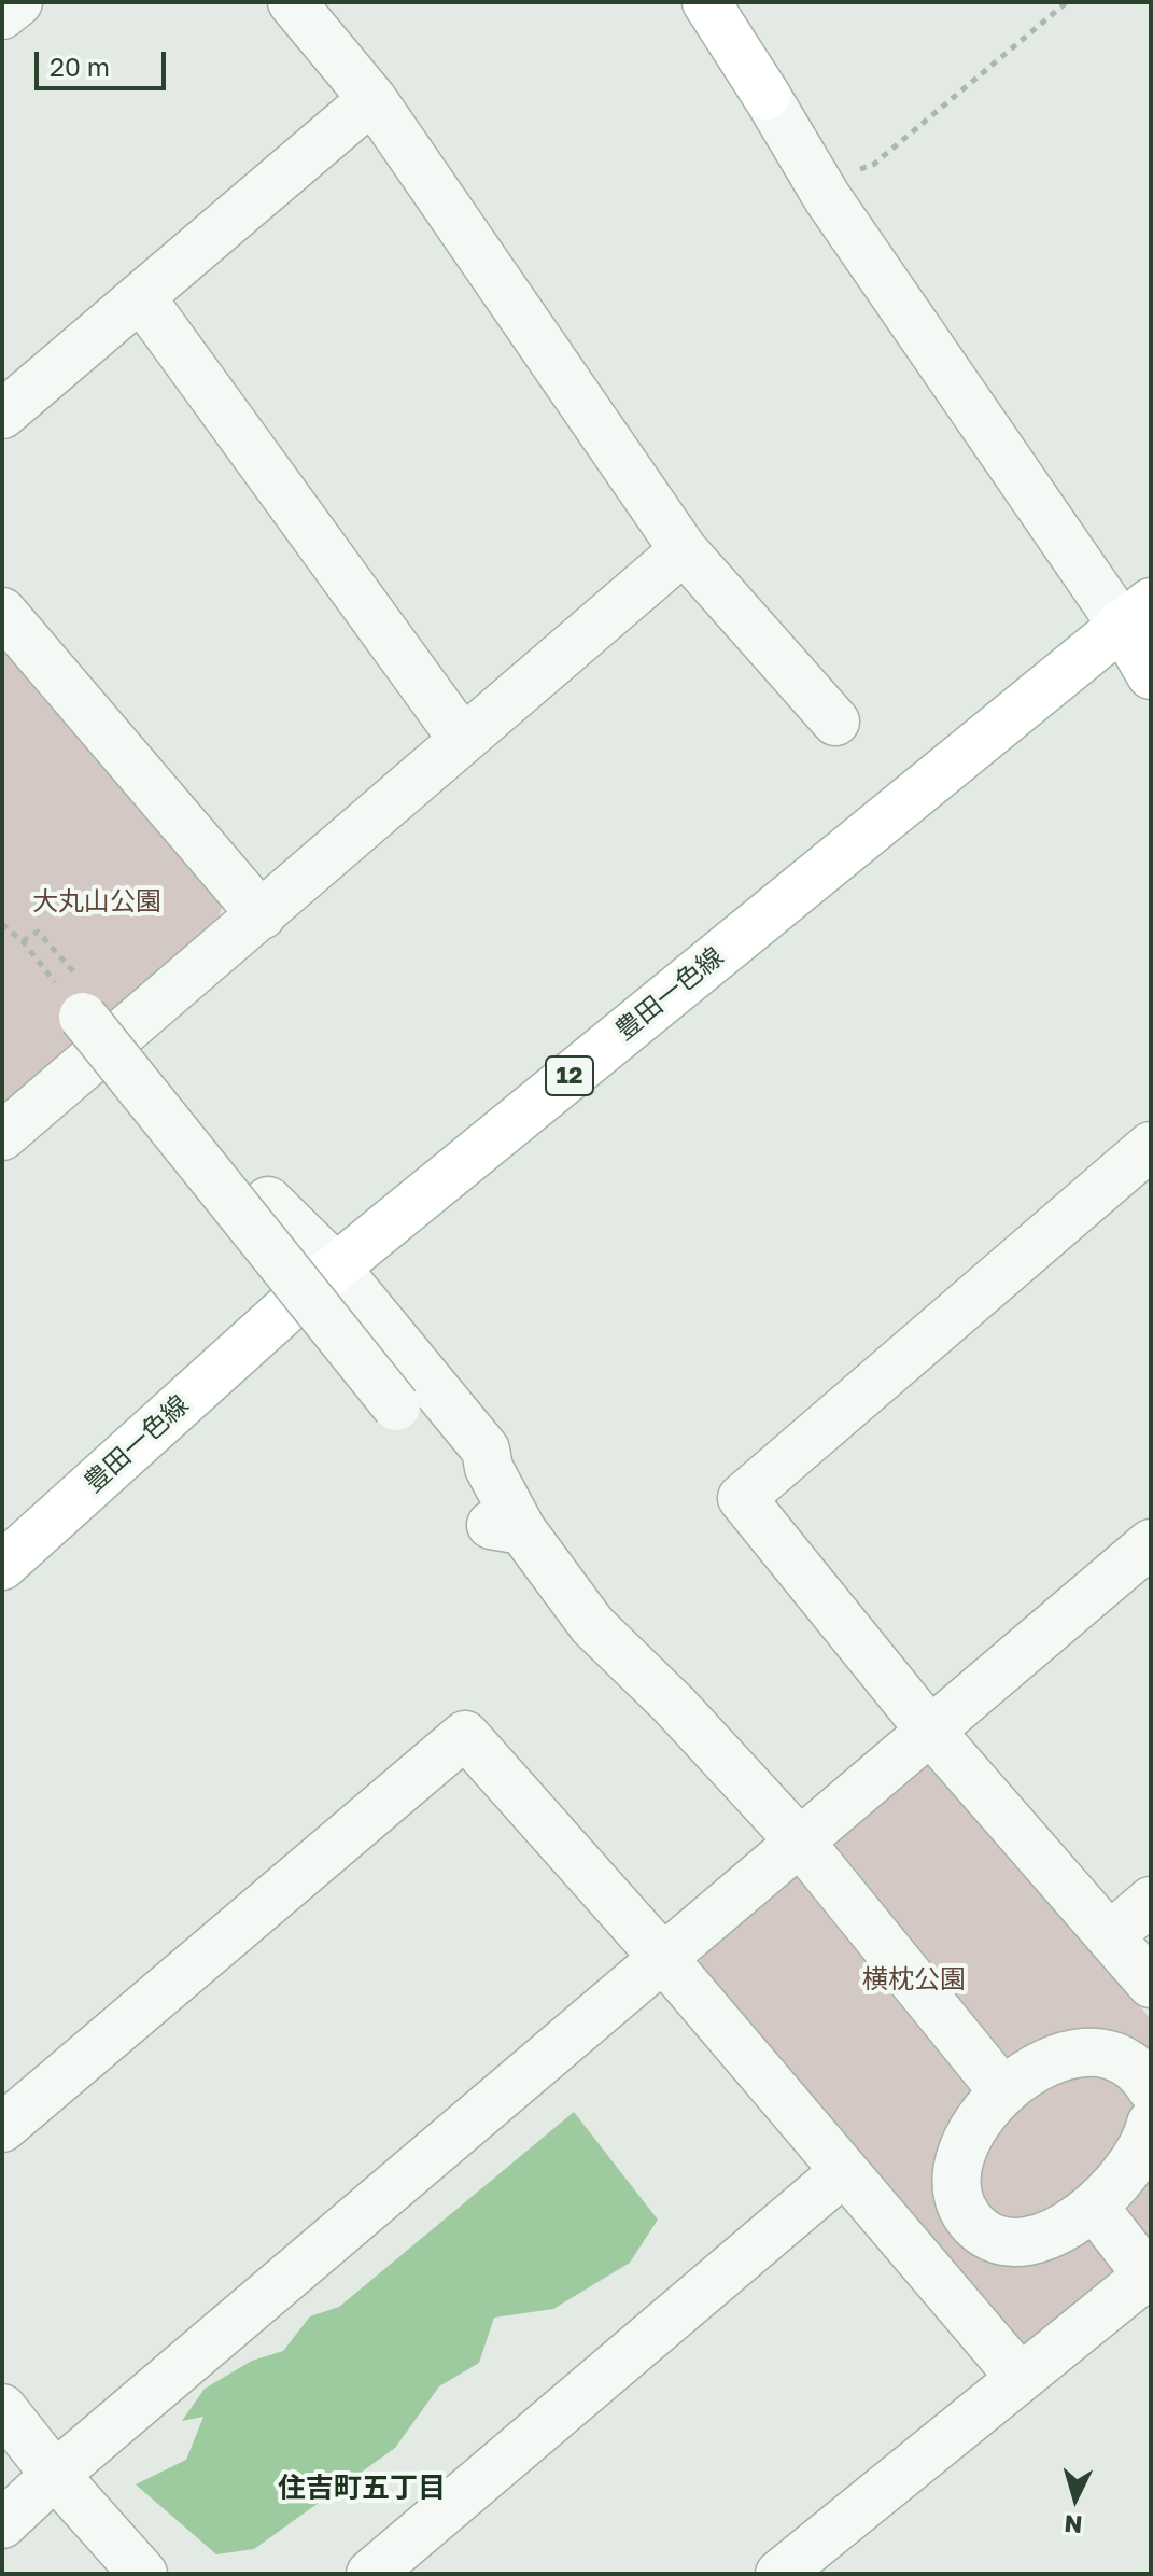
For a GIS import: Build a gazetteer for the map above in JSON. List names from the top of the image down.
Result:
{
  "streets": {
    "main road": ["豊田一色線", "12"]
  },
  "districts": ["住吉町五丁目"],
  "parks": ["大丸山公園", "横枕公園"],
  "scale_bar": "20 m",
  "north": "bottom"
}
